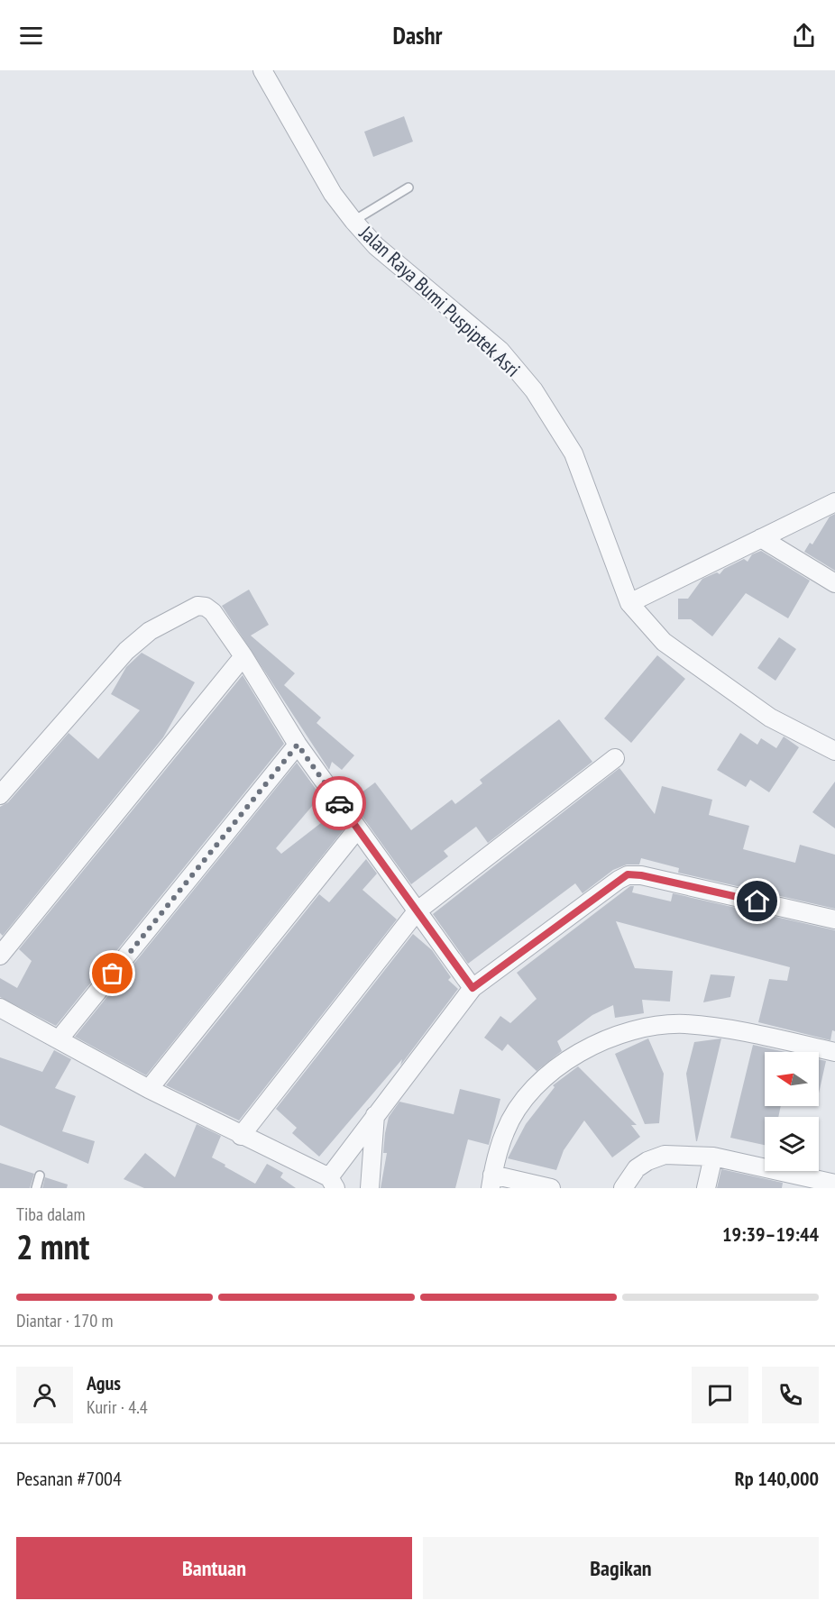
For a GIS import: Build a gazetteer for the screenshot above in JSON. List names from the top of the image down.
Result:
{
  "streets": {
    "street": ["Jalan Raya Bumi Puspiptek Asri"]
  },
  "north": "left",
  "page": {
    "header": "Dashr",
    "heading": ["2 mnt", "Tiba dalam", "19:39–19:44"],
    "panel": [
      "Agus",
      "Kurir · 4.4",
      "Pesanan #7004",
      "Rp 140,000"
    ],
    "bar": "Diantar · 170 m",
    "buttons": ["Bantuan", "Bagikan"]
  }
}
